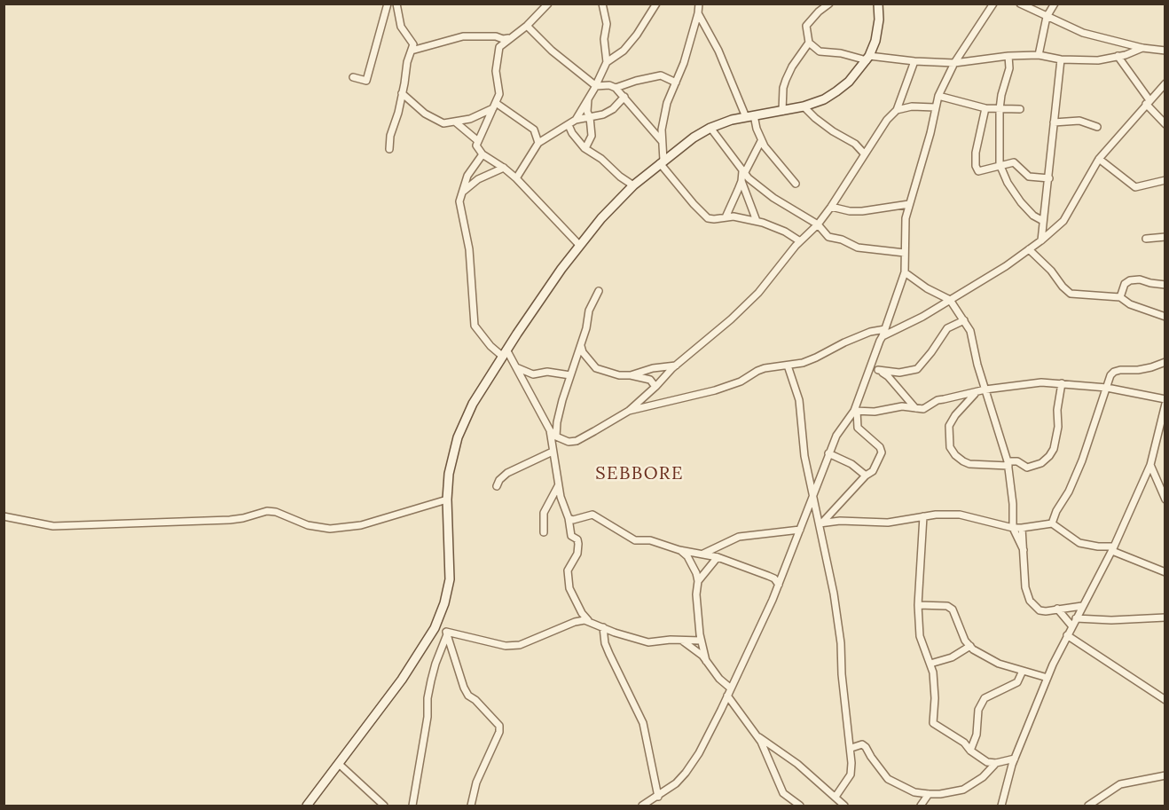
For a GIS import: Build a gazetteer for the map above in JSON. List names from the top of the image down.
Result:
{
  "districts": ["SEBBORE"]
}
